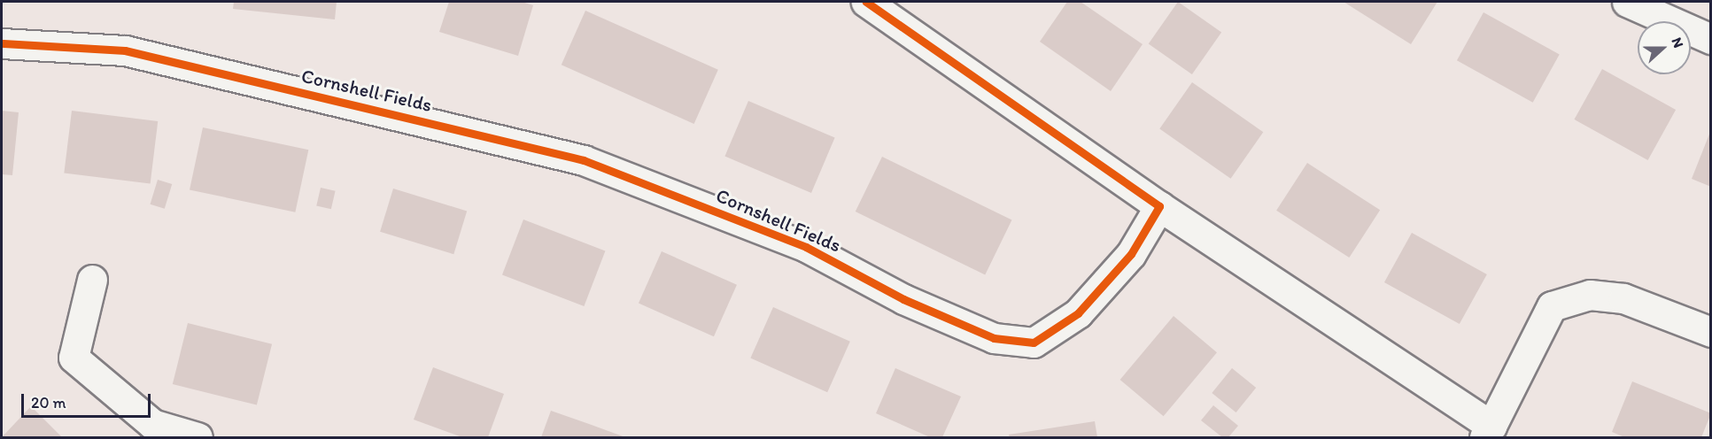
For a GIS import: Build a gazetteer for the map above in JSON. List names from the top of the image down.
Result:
{
  "streets": {
    "street": ["Cornshell Fields"]
  },
  "scale_bar": "20 m",
  "north": "right"
}
